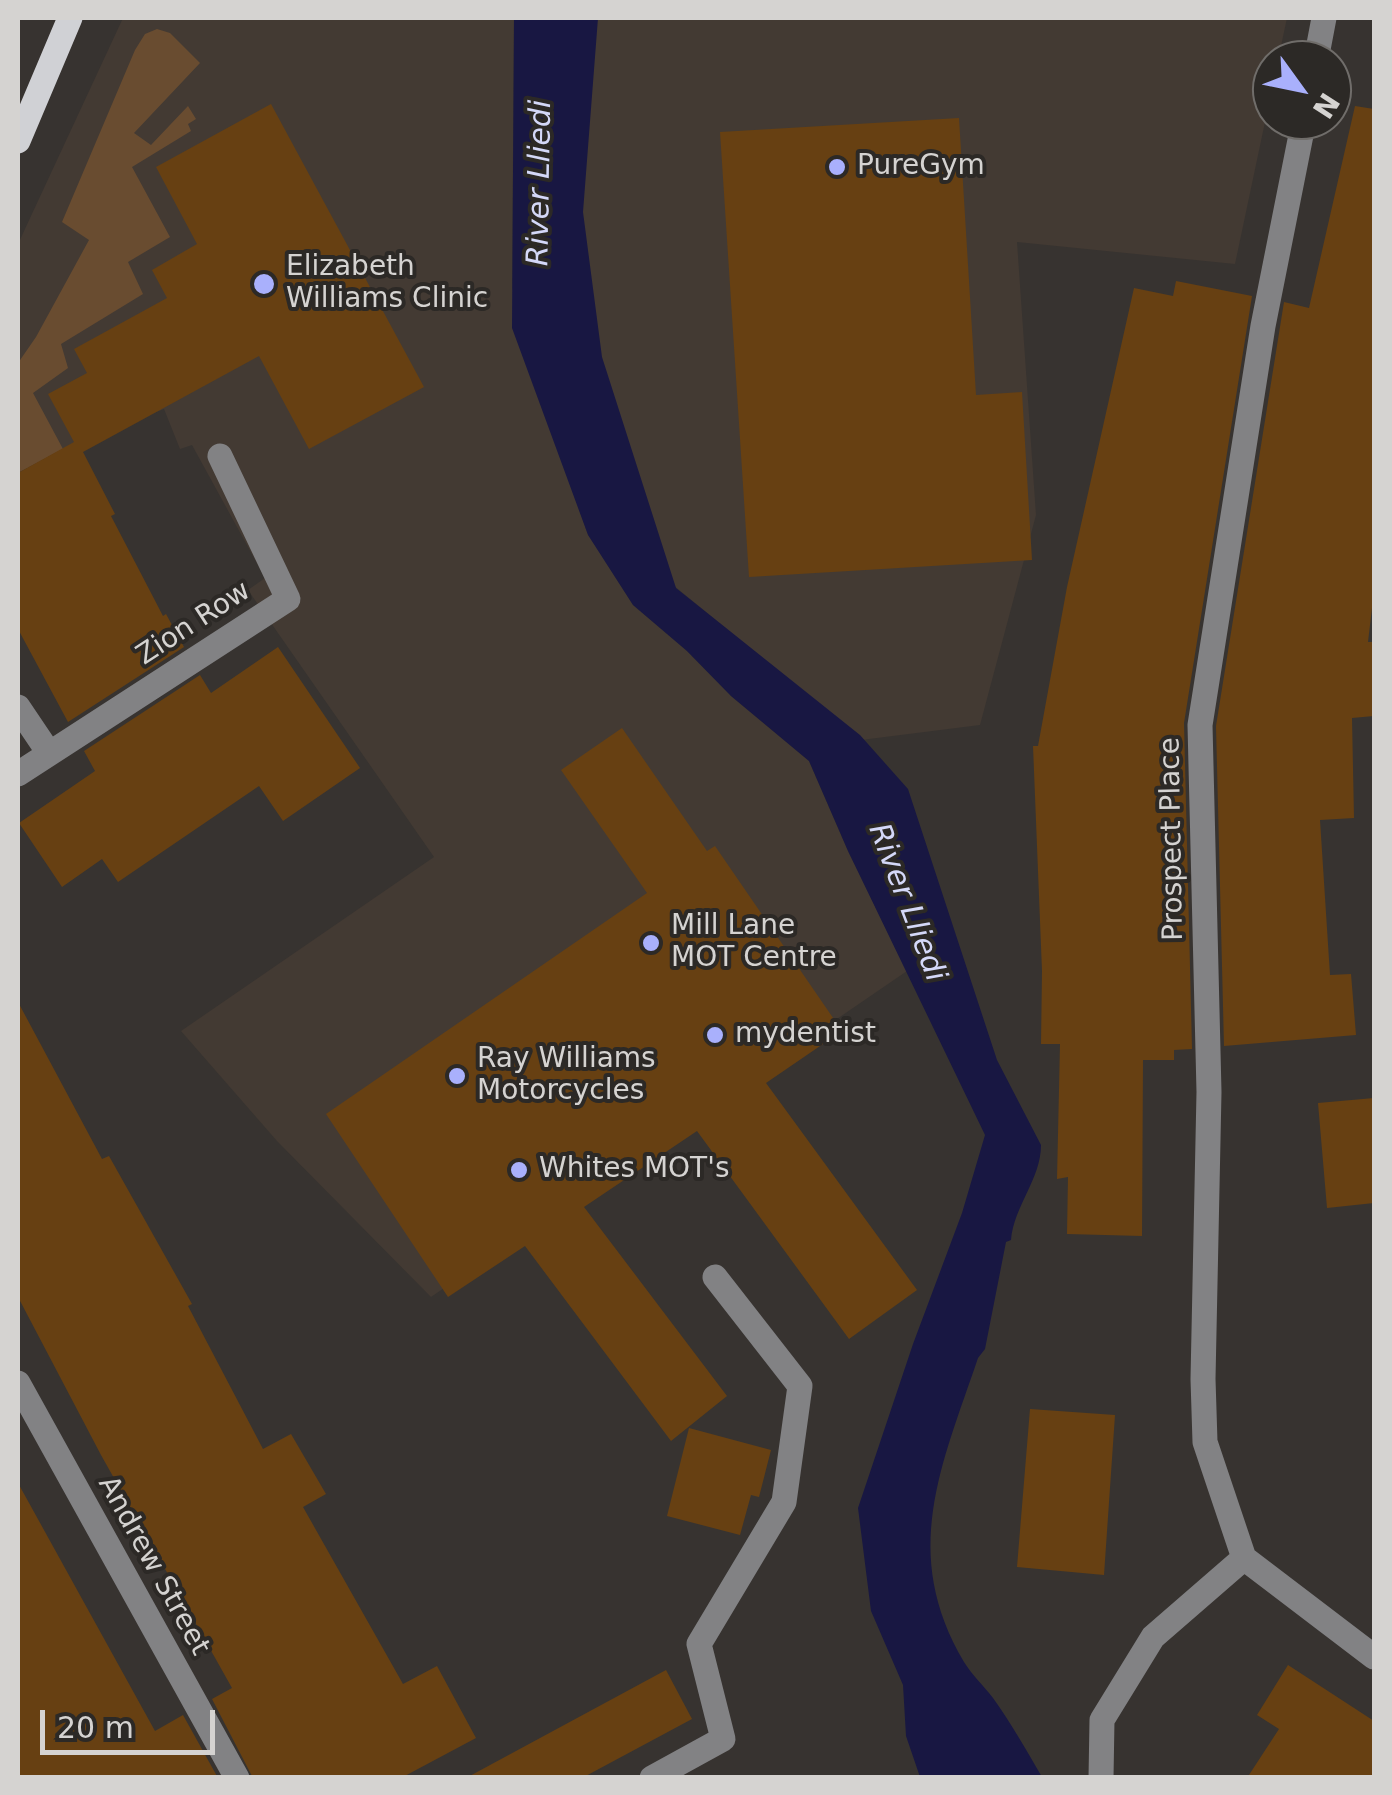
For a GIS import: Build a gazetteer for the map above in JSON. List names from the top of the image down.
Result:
{
  "streets": {
    "street": ["Zion Row", "Prospect Place", "Andrew Street"]
  },
  "water": ["River Lliedi"],
  "places": [
    "PureGym",
    "Elizabeth Williams Clinic",
    "Mill Lane MOT Centre",
    "mydentist",
    "Ray Williams Motorcycles",
    "Whites MOT's"
  ],
  "scale_bar": "20 m",
  "north": "bottom right"
}
